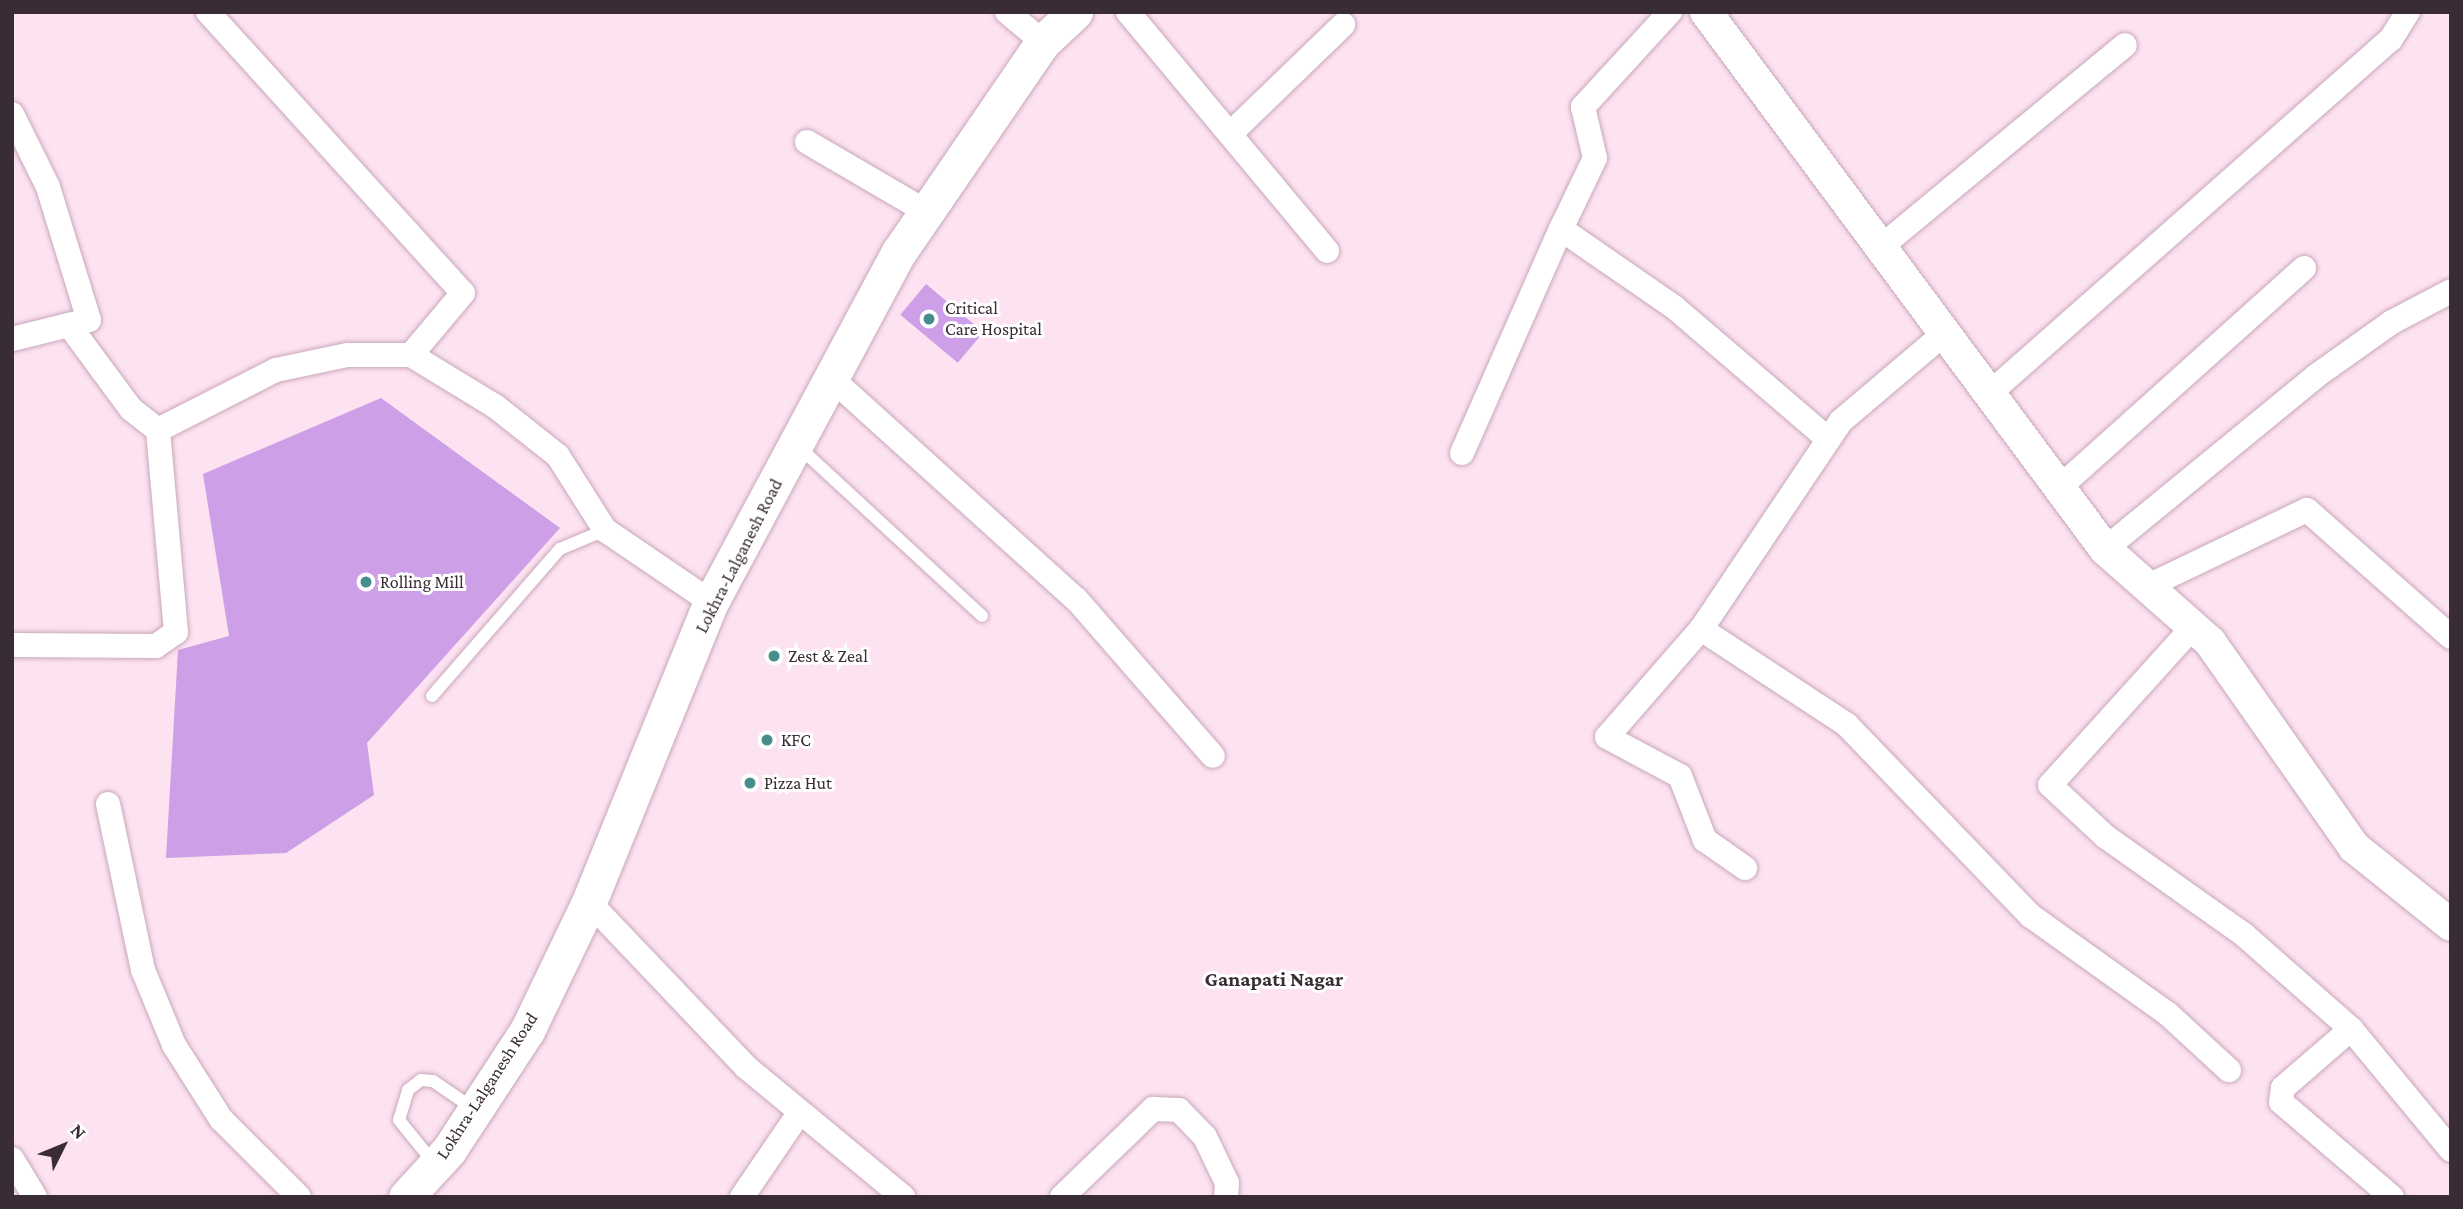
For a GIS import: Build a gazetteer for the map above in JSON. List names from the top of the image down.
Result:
{
  "streets": {
    "main road": ["Lokhra-Lalganesh Road"]
  },
  "districts": ["Ganapati Nagar"],
  "places": [
    "Critical Care Hospital",
    "Rolling Mill",
    "Zest & Zeal",
    "KFC",
    "Pizza Hut"
  ],
  "north": "top right"
}
